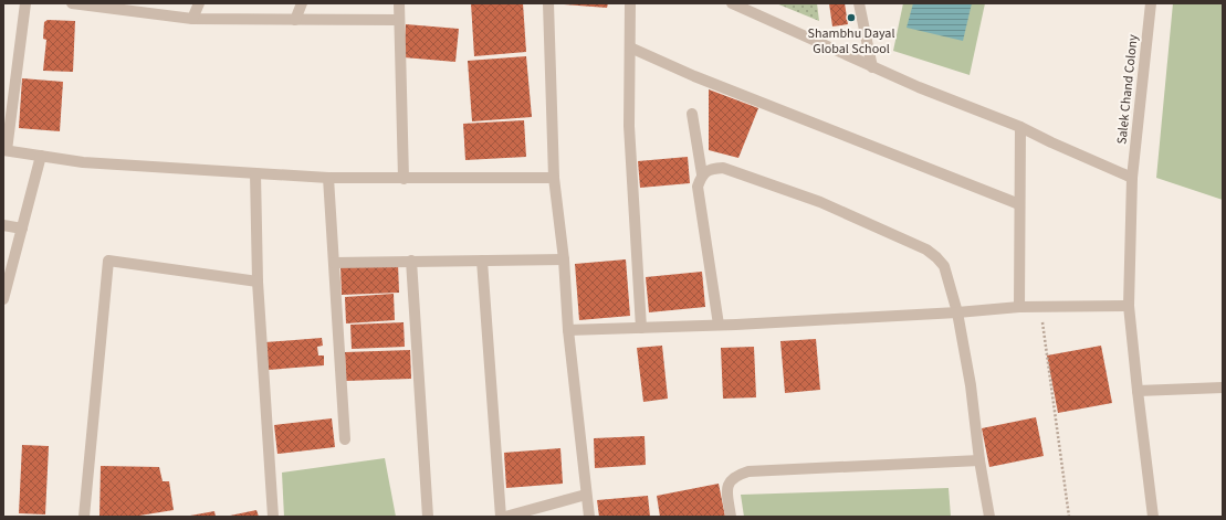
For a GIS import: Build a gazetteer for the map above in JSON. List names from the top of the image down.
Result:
{
  "streets": {
    "street": ["Salek Chand Colony"]
  },
  "places": ["Shambhu Dayal Global School"]
}
